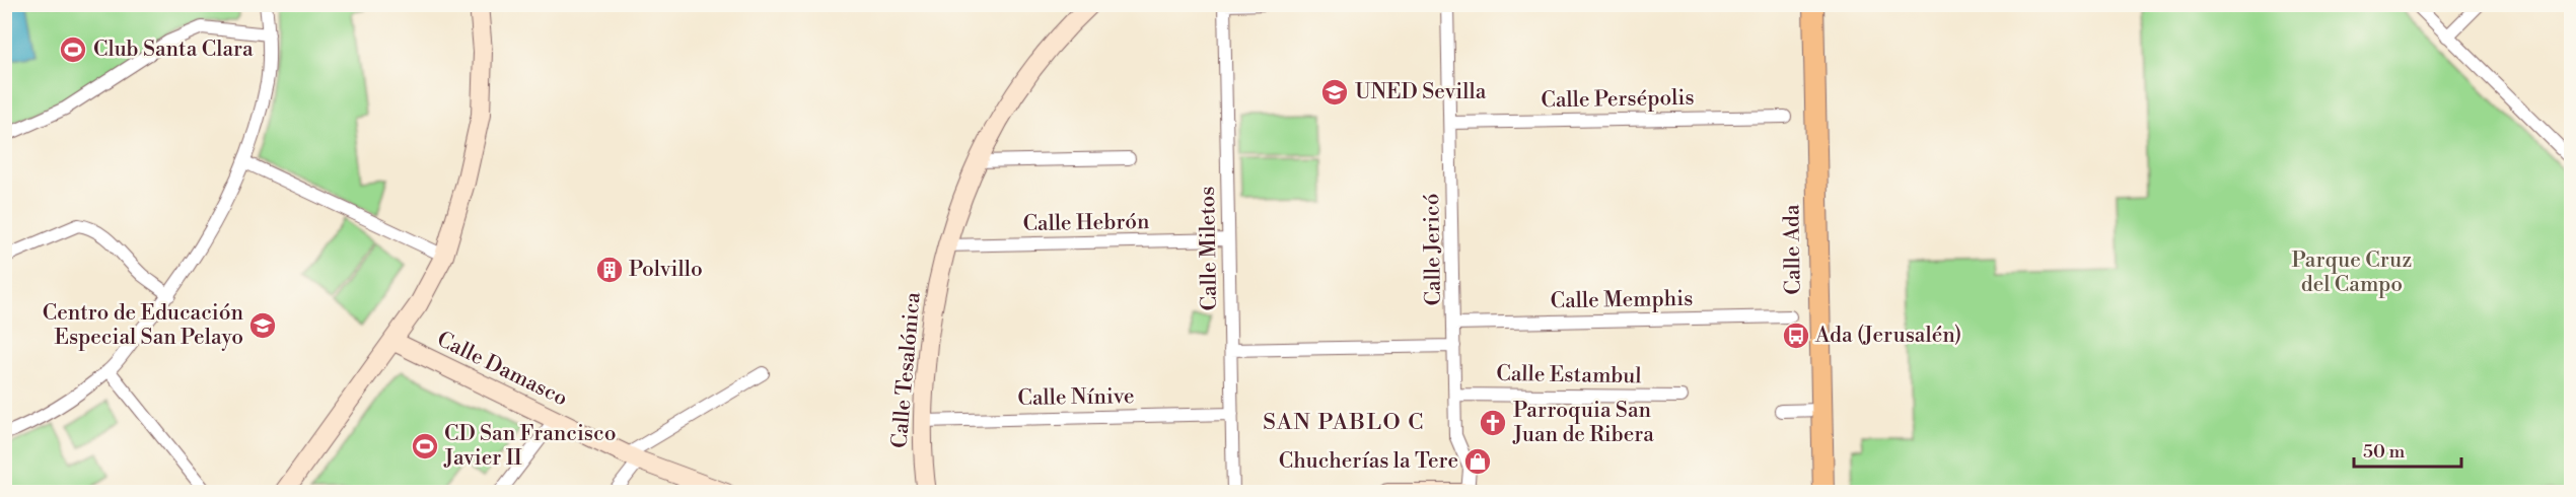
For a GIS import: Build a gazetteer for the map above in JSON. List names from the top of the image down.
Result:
{
  "streets": {
    "main road": ["Calle Ada"],
    "street": [
      "Calle Persépolis",
      "Calle Hebrón",
      "Calle Miletos",
      "Calle Jericó",
      "Calle Memphis",
      "Calle Damasco",
      "Calle Tesalónica",
      "Calle Estambul",
      "Calle Nínive"
    ]
  },
  "crossings": [
    ["Calle Persépolis", "Calle Jericó"],
    ["Calle Hebrón", "Calle Miletos"],
    ["Calle Hebrón", "Calle Tesalónica"],
    ["Calle Miletos", "Calle Nínive"],
    ["Calle Jericó", "Calle Memphis"],
    ["Calle Jericó", "Calle Estambul"],
    ["Calle Tesalónica", "Calle Nínive"]
  ],
  "districts": ["SAN PABLO C"],
  "parks": ["Parque Cruz del Campo"],
  "places": {
    "sports": ["Club Santa Clara", "CD San Francisco Javier II"],
    "school or university": ["UNED Sevilla", "Centro de Educación Especial San Pelayo"],
    "building": ["Polvillo"],
    "bus stop": ["Ada (Jerusalén)"],
    "church": ["Parroquia San Juan de Ribera"],
    "shop": ["Chucherías la Tere"]
  },
  "scale_bar": "50 m"
}
